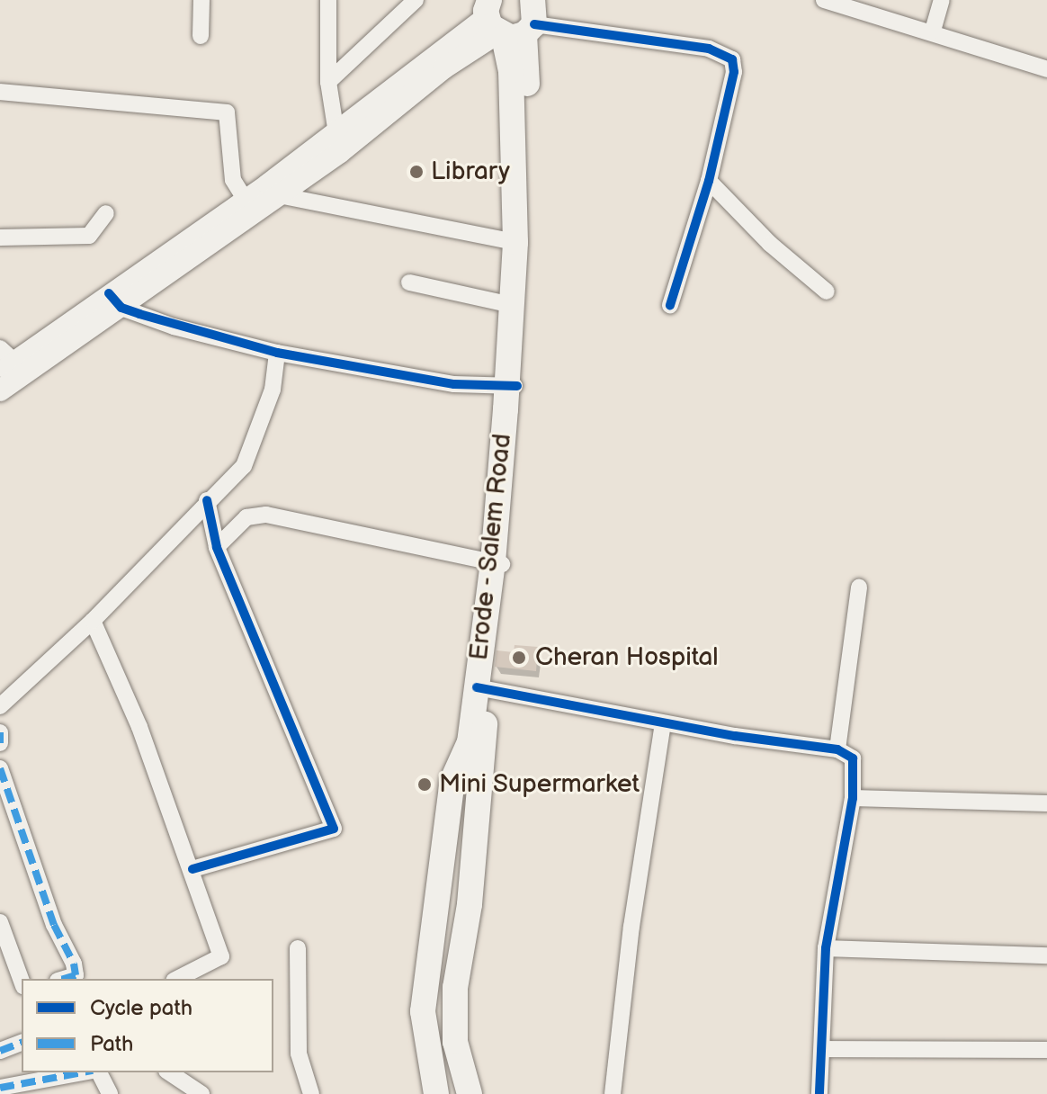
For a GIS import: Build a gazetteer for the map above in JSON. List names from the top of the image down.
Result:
{
  "streets": {
    "highway": ["Erode - Salem Road"]
  },
  "places": ["Library", "Cheran Hospital", "Mini Supermarket"],
  "legend": ["Cycle path", "Path"]
}
